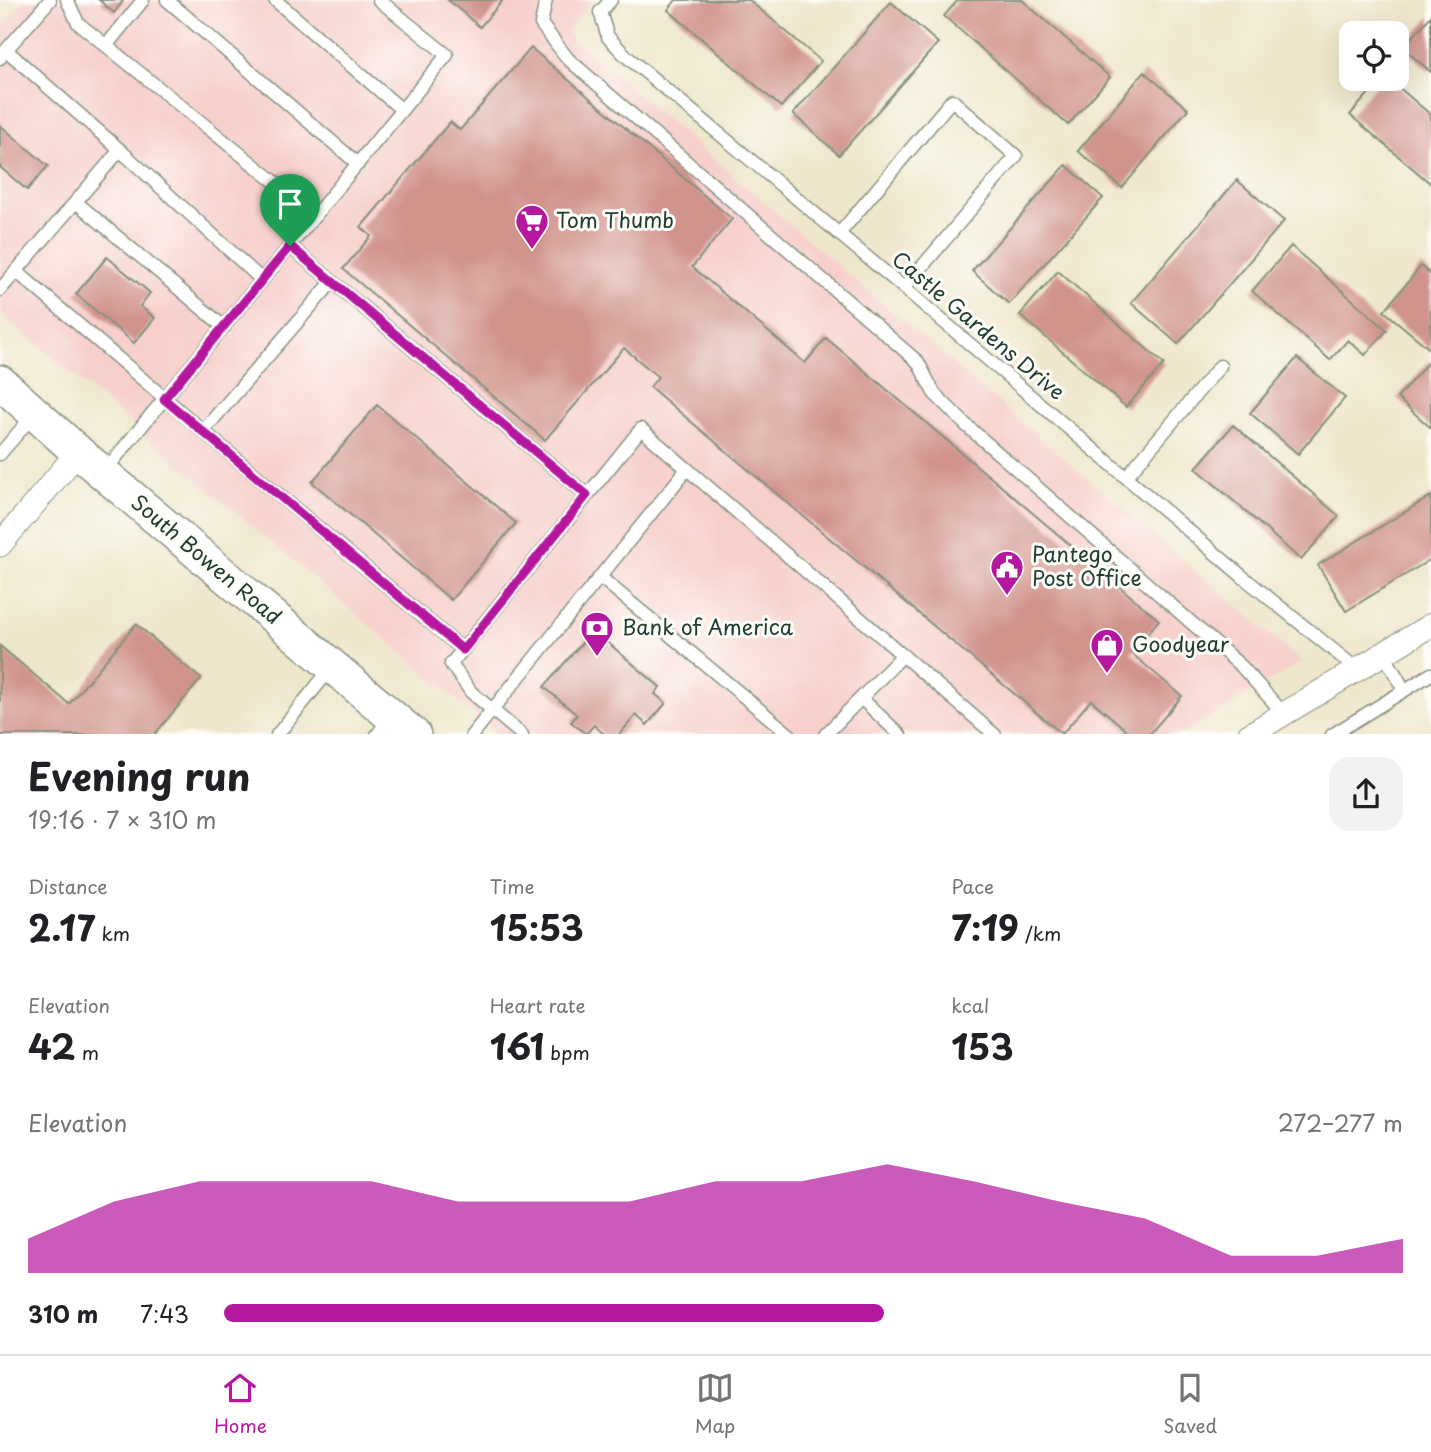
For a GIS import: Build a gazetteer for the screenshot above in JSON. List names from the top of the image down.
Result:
{
  "streets": {
    "main road": ["South Bowen Road"],
    "lane": ["Castle Gardens Drive"]
  },
  "places": {
    "supermarket": ["Tom Thumb"],
    "public building": ["Pantego Post Office"],
    "bank": ["Bank of America"],
    "shop": ["Goodyear"]
  },
  "page": {
    "heading": ["Evening run", "19:16 · 7 × 310 m"],
    "stats": [
      ["Distance", "2.17 km"],
      ["Time", "15:53"],
      ["Pace", "7:19 /km"],
      ["Elevation", "42 m"],
      ["Heart rate", "161 bpm"],
      ["kcal", "153"]
    ],
    "chart": ["Elevation", "272–277 m"],
    "list": [
      {
        "name": "310 m",
        "note": "7:43"
      }
    ],
    "tabs": ["Home", "Map", "Saved"]
  }
}
